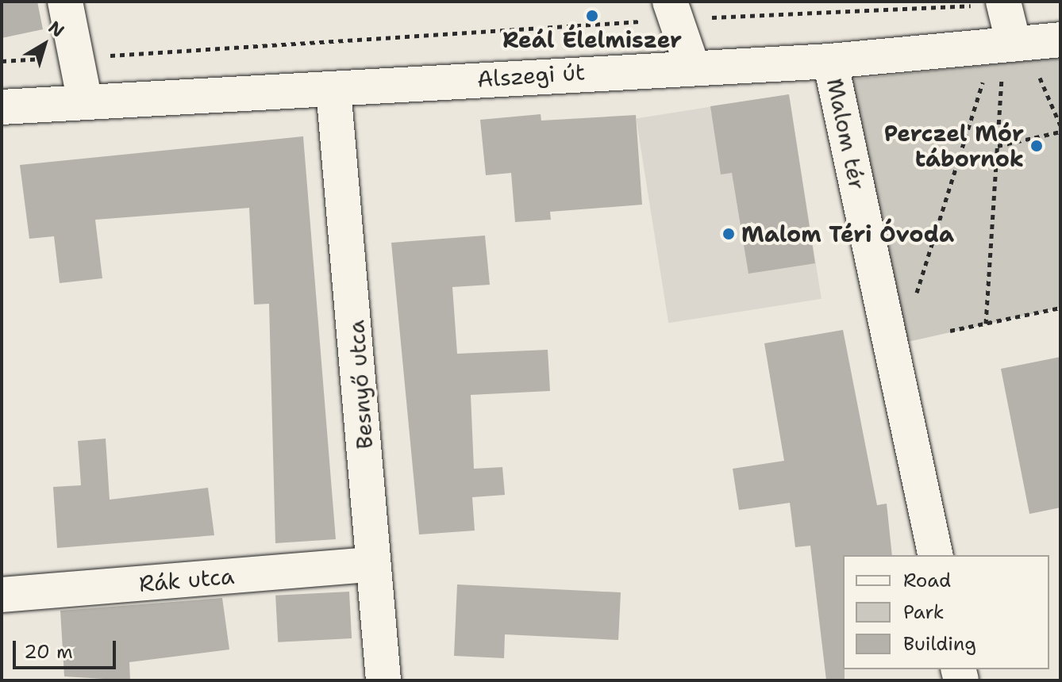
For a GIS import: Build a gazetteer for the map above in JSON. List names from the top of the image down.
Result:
{
  "streets": {
    "street": [
      "Alszegi út",
      "Malom tér",
      "Besnyő utca",
      "Rák utca"
    ]
  },
  "crossings": [
    ["Alszegi út", "Malom tér"],
    ["Alszegi út", "Besnyő utca"],
    ["Besnyő utca", "Rák utca"]
  ],
  "places": ["Reál Élelmiszer", "Perczel Mór tábornok", "Malom Téri Óvoda"],
  "legend": ["Road", "Park", "Building"],
  "scale_bar": "20 m",
  "north": "top right"
}
